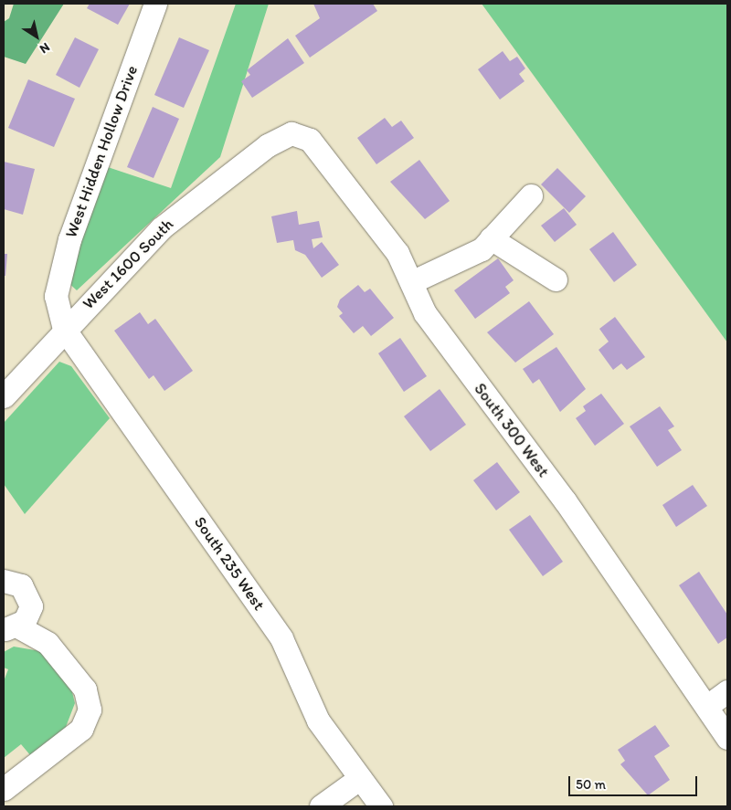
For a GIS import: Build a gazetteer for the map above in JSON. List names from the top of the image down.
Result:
{
  "streets": {
    "street": [
      "West Hidden Hollow Drive",
      "West 1600 South",
      "South 300 West",
      "South 235 West"
    ]
  },
  "crossings": [
    ["West Hidden Hollow Drive", "West 1600 South"],
    ["West Hidden Hollow Drive", "South 235 West"],
    ["West 1600 South", "South 300 West"],
    ["West 1600 South", "South 235 West"]
  ],
  "scale_bar": "50 m",
  "north": "bottom right"
}
